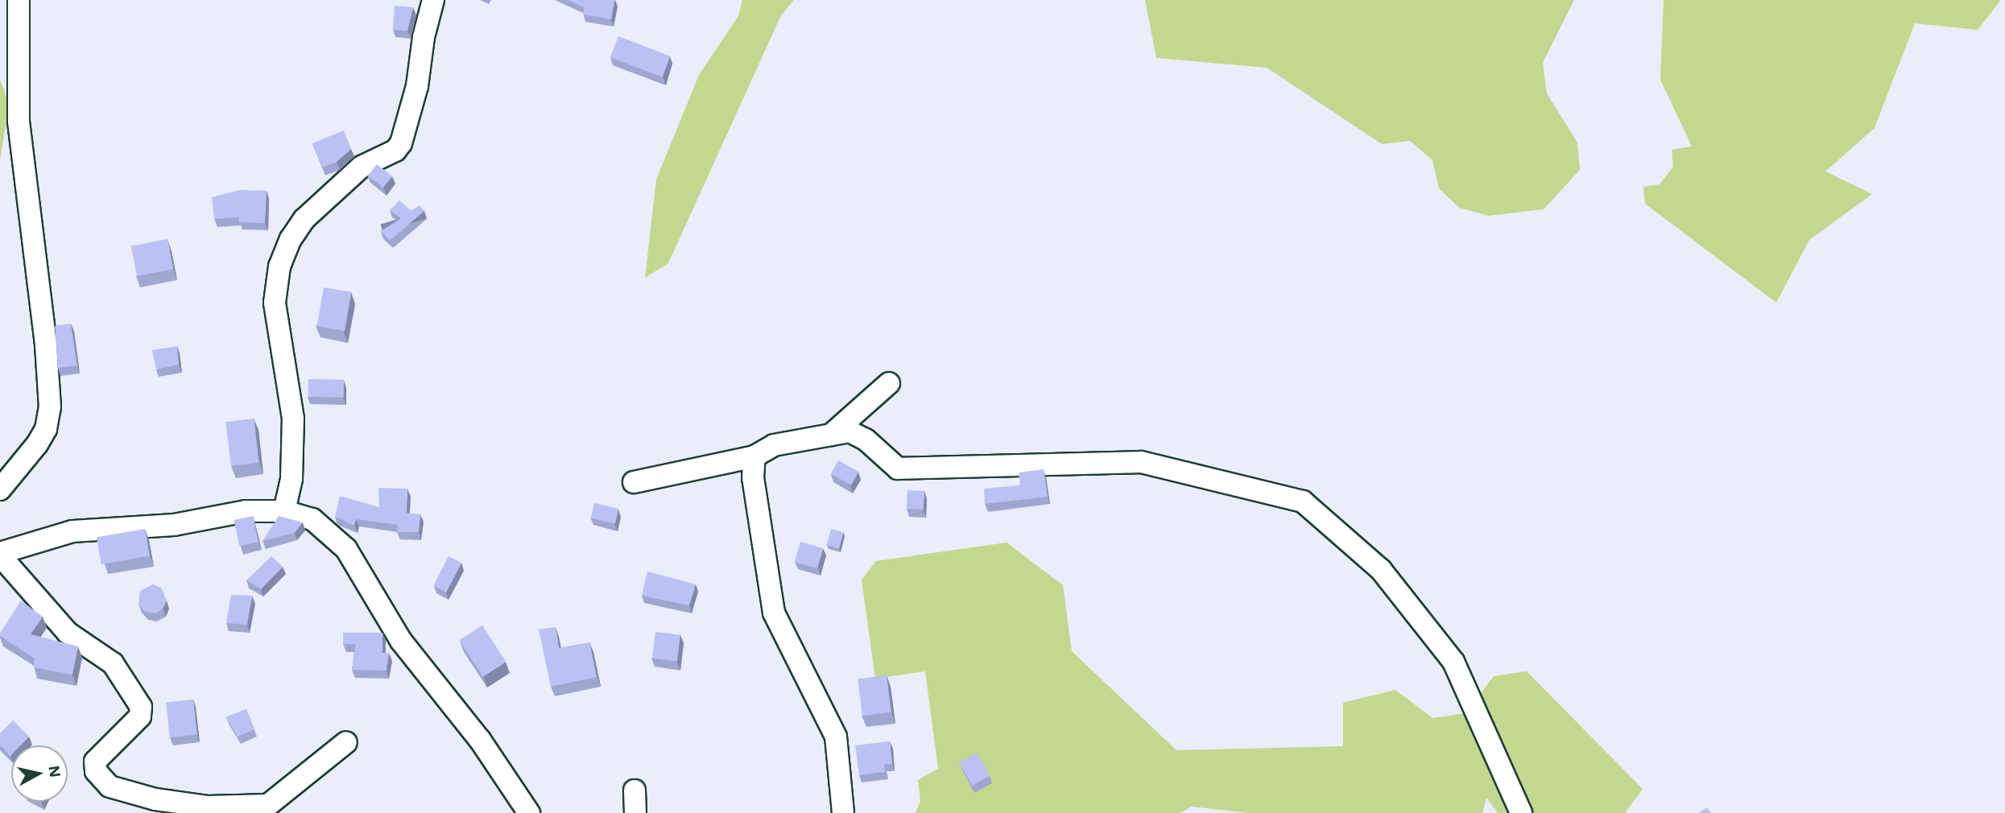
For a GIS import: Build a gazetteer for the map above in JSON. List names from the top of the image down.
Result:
{
  "north": "right"
}
